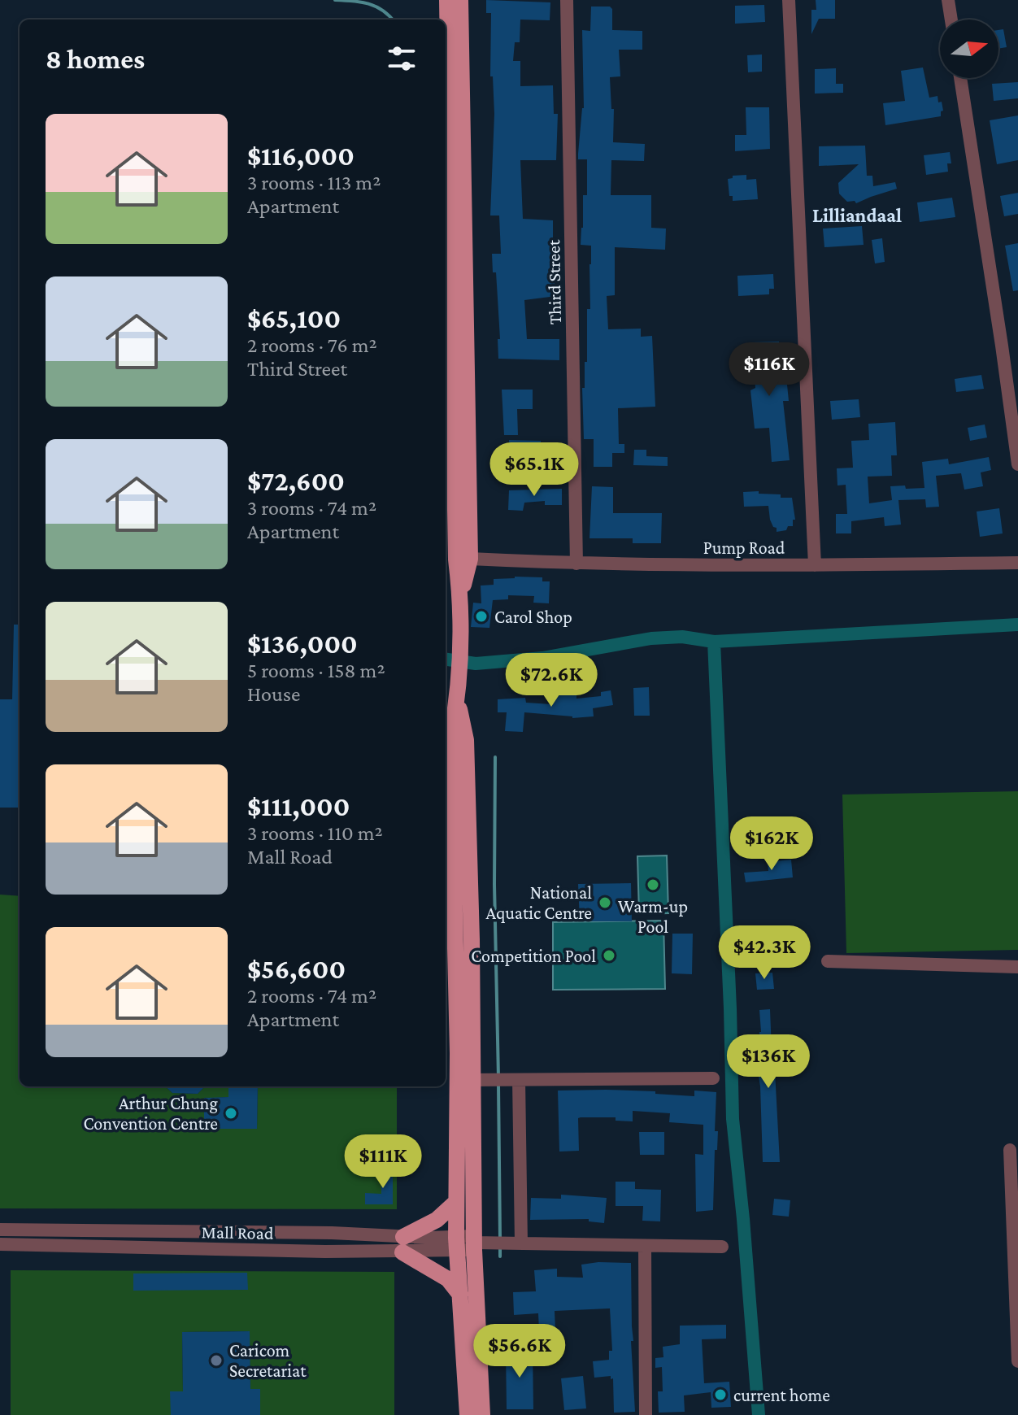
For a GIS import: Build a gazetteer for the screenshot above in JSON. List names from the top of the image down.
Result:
{
  "streets": {
    "street": ["Third Street", "Pump Road", "Mall Road"]
  },
  "crossings": [
    ["Third Street", "Pump Road"]
  ],
  "districts": ["Lilliandaal"],
  "places": [
    "Carol Shop",
    "Warm-up Pool",
    "National Aquatic Centre",
    "Competition Pool",
    "Arthur Chung Convention Centre",
    "Caricom Secretariat",
    "current home"
  ],
  "north": "right",
  "page": {
    "heading": "8 homes",
    "list": [
      {
        "name": "$116,000",
        "note": "3 rooms · 113 m² · Apartment"
      },
      {
        "name": "$65,100",
        "note": "2 rooms · 76 m² · Third Street"
      },
      {
        "name": "$72,600",
        "note": "3 rooms · 74 m² · Apartment"
      },
      {
        "name": "$136,000",
        "note": "5 rooms · 158 m² · House"
      },
      {
        "name": "$111,000",
        "note": "3 rooms · 110 m² · Mall Road"
      },
      {
        "name": "$56,600",
        "note": "2 rooms · 74 m² · Apartment"
      }
    ],
    "price": [
      "$116K",
      "$65.1K",
      "$72.6K",
      "$162K",
      "$42.3K",
      "$136K",
      "$111K",
      "$56.6K"
    ]
  }
}
